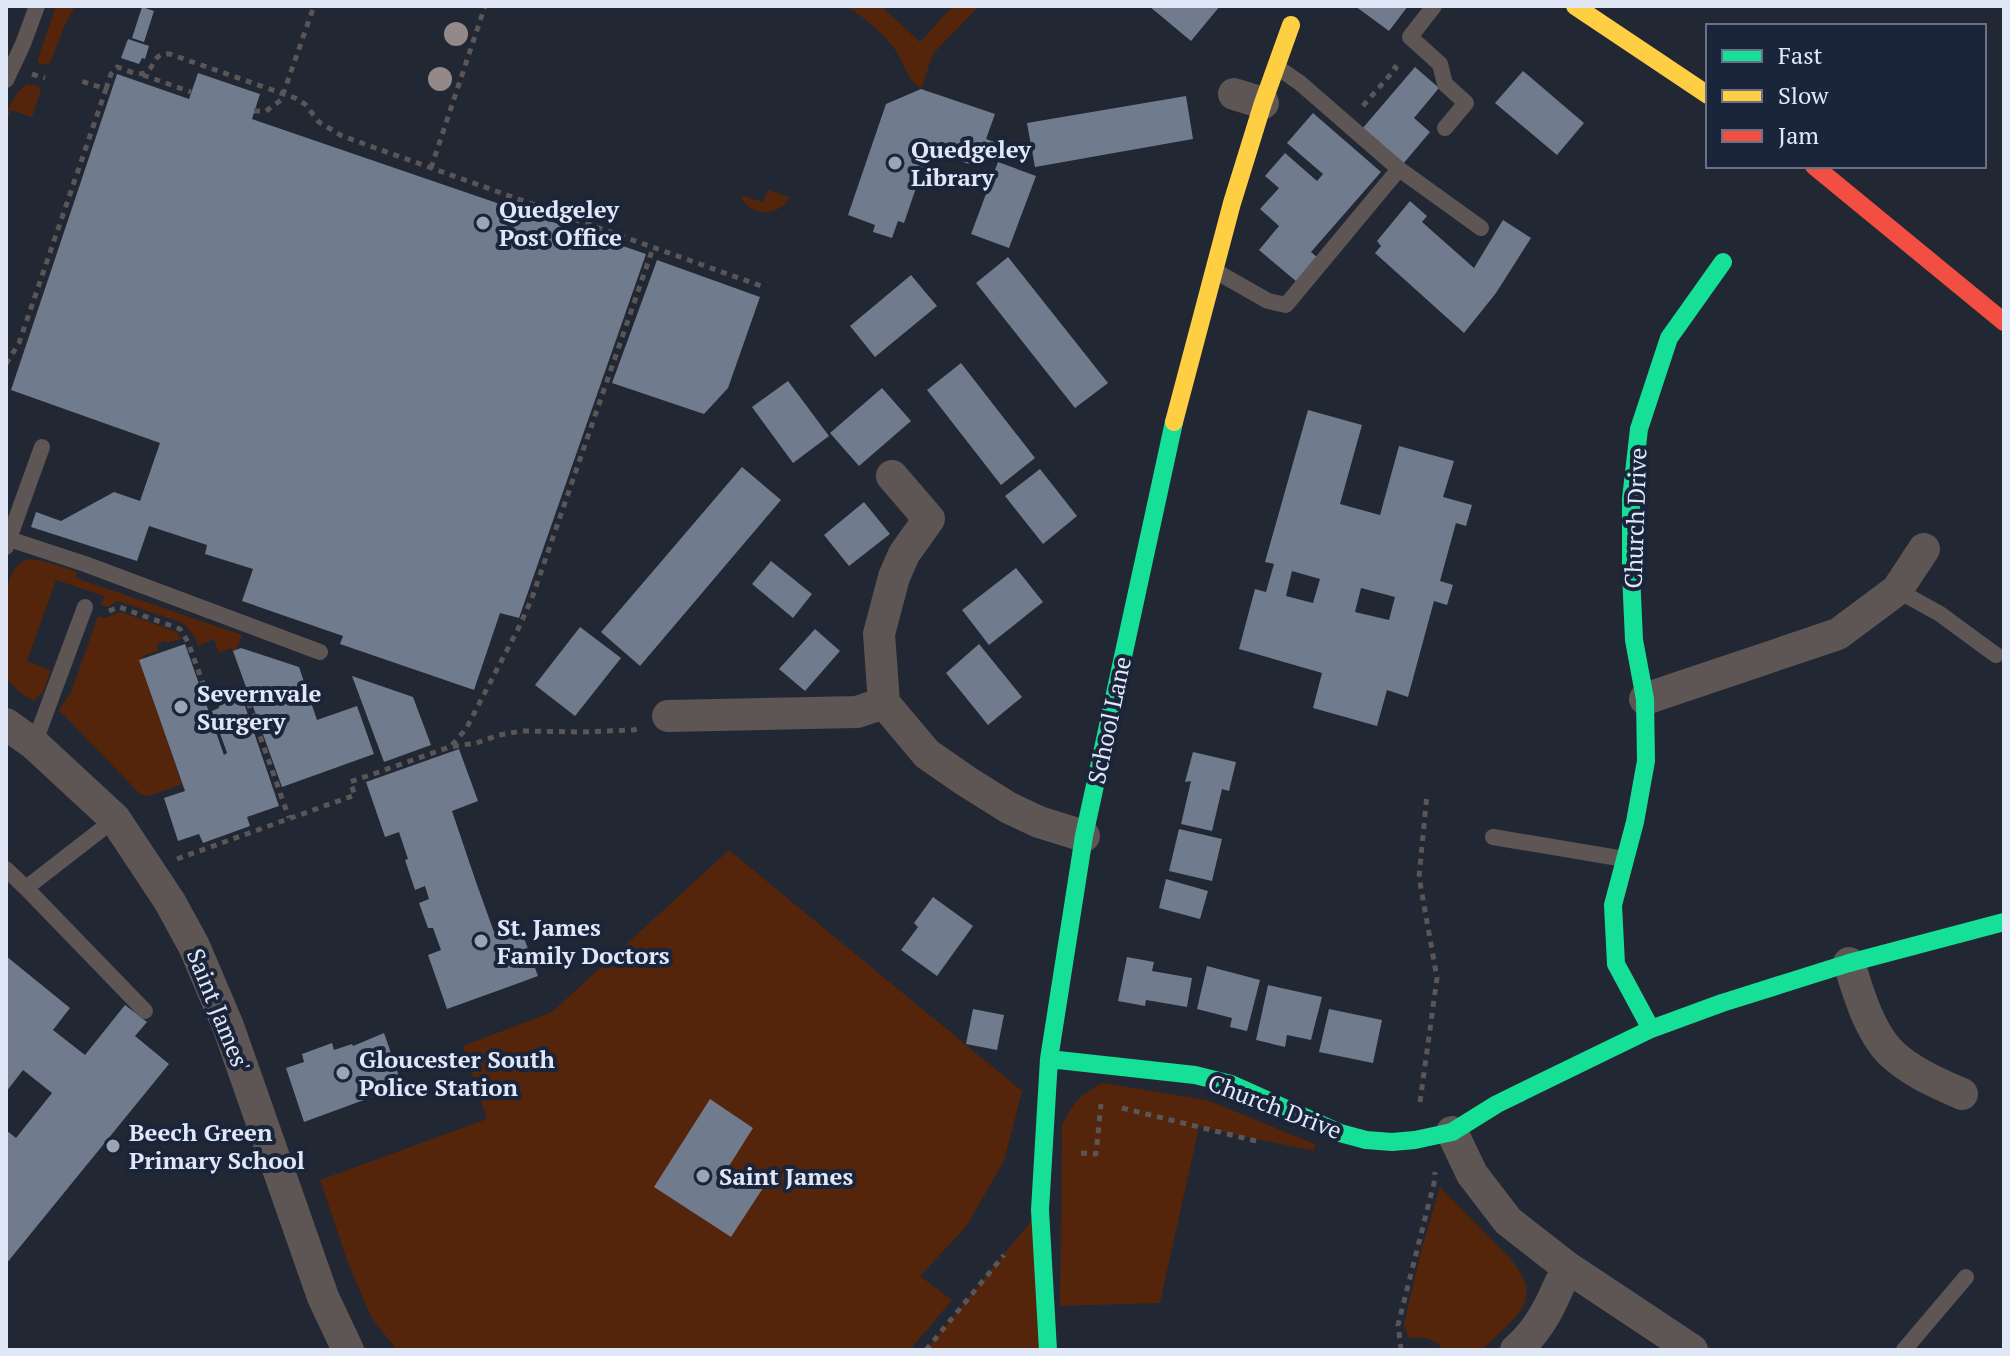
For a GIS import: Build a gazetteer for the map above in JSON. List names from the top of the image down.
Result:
{
  "streets": {
    "street": ["Church Drive", "School Lane", "Saint James'"]
  },
  "crossings": [
    ["Church Drive", "School Lane"]
  ],
  "places": [
    "Quedgeley Library",
    "Quedgeley Post Office",
    "Severnvale Surgery",
    "St. James Family Doctors",
    "Gloucester South Police Station",
    "Beech Green Primary School",
    "Saint James"
  ],
  "legend": ["Fast", "Slow", "Jam"]
}
